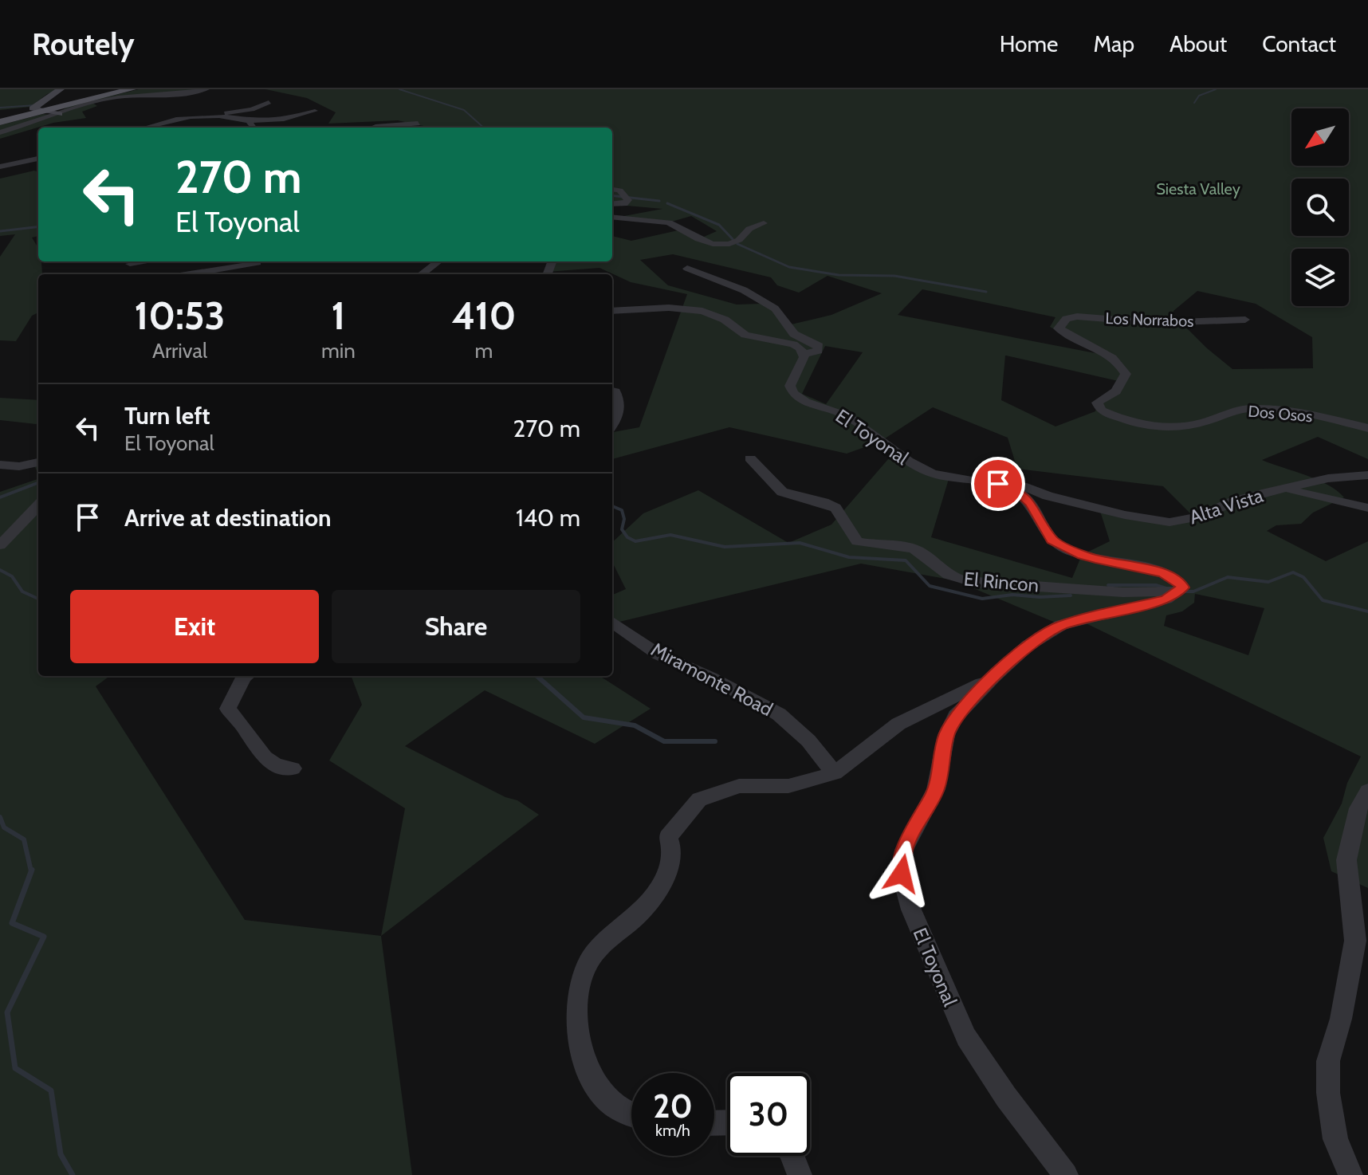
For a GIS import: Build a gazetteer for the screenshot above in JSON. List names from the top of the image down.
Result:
{
  "streets": {
    "street": [
      "Los Norrabos",
      "Dos Osos",
      "El Toyonal",
      "Alta Vista",
      "El Rincon",
      "Miramonte Road"
    ]
  },
  "crossings": [
    ["Los Norrabos", "Dos Osos"],
    ["El Toyonal", "Alta Vista"],
    ["El Toyonal", "El Rincon"]
  ],
  "parks": ["Siesta Valley"],
  "north": "bottom left",
  "page": {
    "header": "Routely",
    "nav": [
      "Home",
      "Map",
      "About",
      "Contact"
    ],
    "turn": ["270 m", "El Toyonal"],
    "eta": [
      "10:53",
      "Arrival",
      "1",
      "min",
      "410",
      "m"
    ],
    "list": [
      {
        "name": "Turn left",
        "note": "El Toyonal",
        "value": "270 m"
      },
      {
        "name": "Arrive at destination",
        "value": "140 m"
      }
    ],
    "buttons": ["Exit", "Share"],
    "speed": "20 km/h",
    "limit": "30"
  }
}
